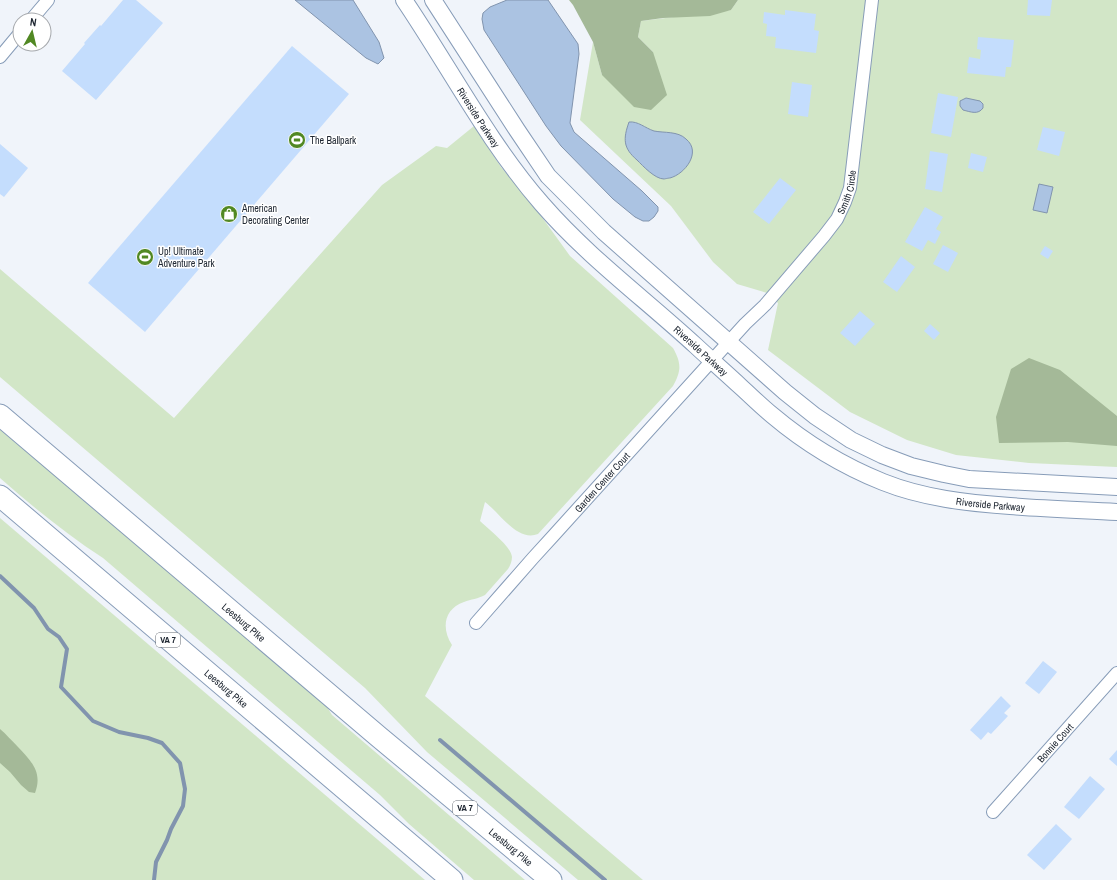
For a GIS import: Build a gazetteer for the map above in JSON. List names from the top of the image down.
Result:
{
  "streets": {
    "highway": ["Leesburg PIke", "VA 7", "Leesburg Pike"],
    "main road": ["Riverside Parkway"],
    "street": ["Smith Circle", "Garden Center Court", "Bonnie Court"]
  },
  "crossings": [
    ["Riverside Parkway", "Garden Center Court"],
    ["Smith Circle", "Garden Center Court"],
    ["Leesburg PIke", "Leesburg Pike"]
  ],
  "places": {
    "sports": ["The Ballpark", "Up! Ultimate Adventure Park"],
    "shop": ["American Decorating Center"]
  },
  "north": "top"
}
